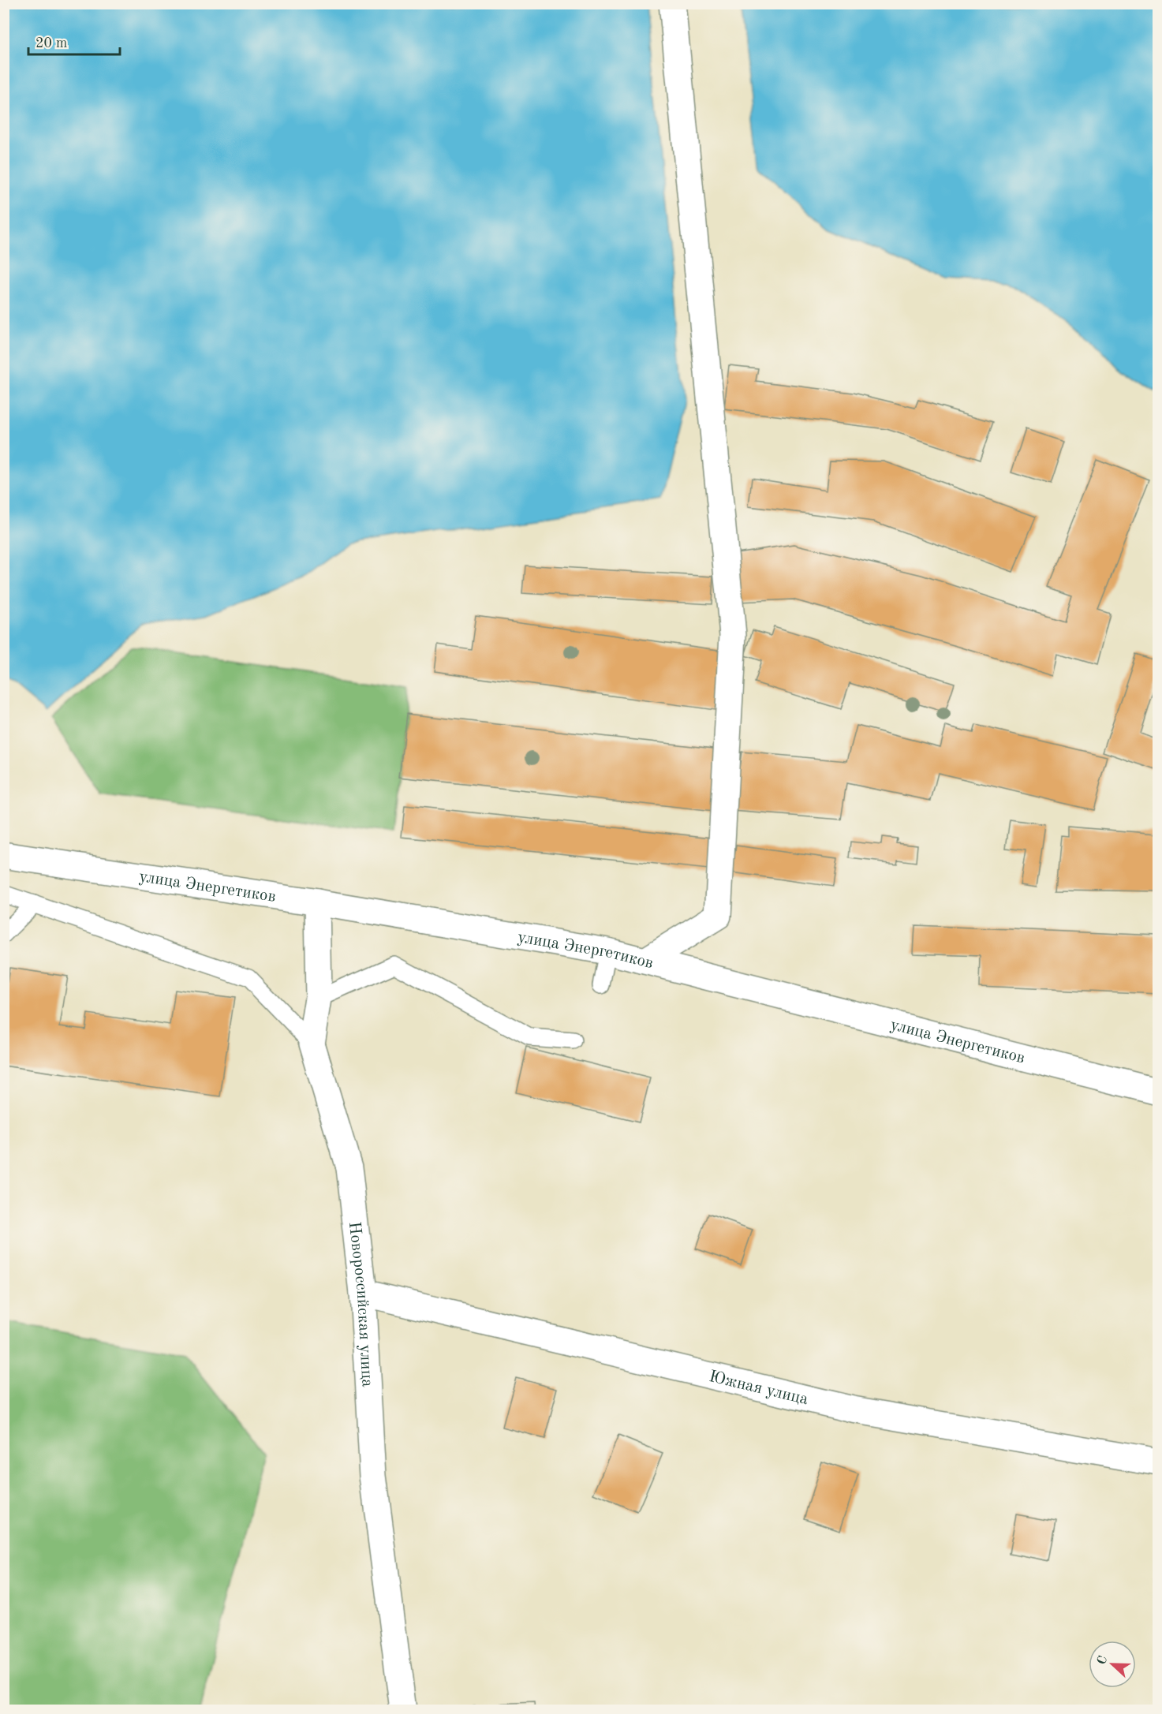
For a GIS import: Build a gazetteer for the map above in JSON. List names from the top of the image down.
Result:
{
  "streets": {
    "street": ["улица Энергетиков", "Новороссийская улица", "Южная улица"]
  },
  "crossings": [
    ["улица Энергетиков", "Новороссийская улица"],
    ["Новороссийская улица", "Южная улица"]
  ],
  "scale_bar": "20 m",
  "north": "left"
}
